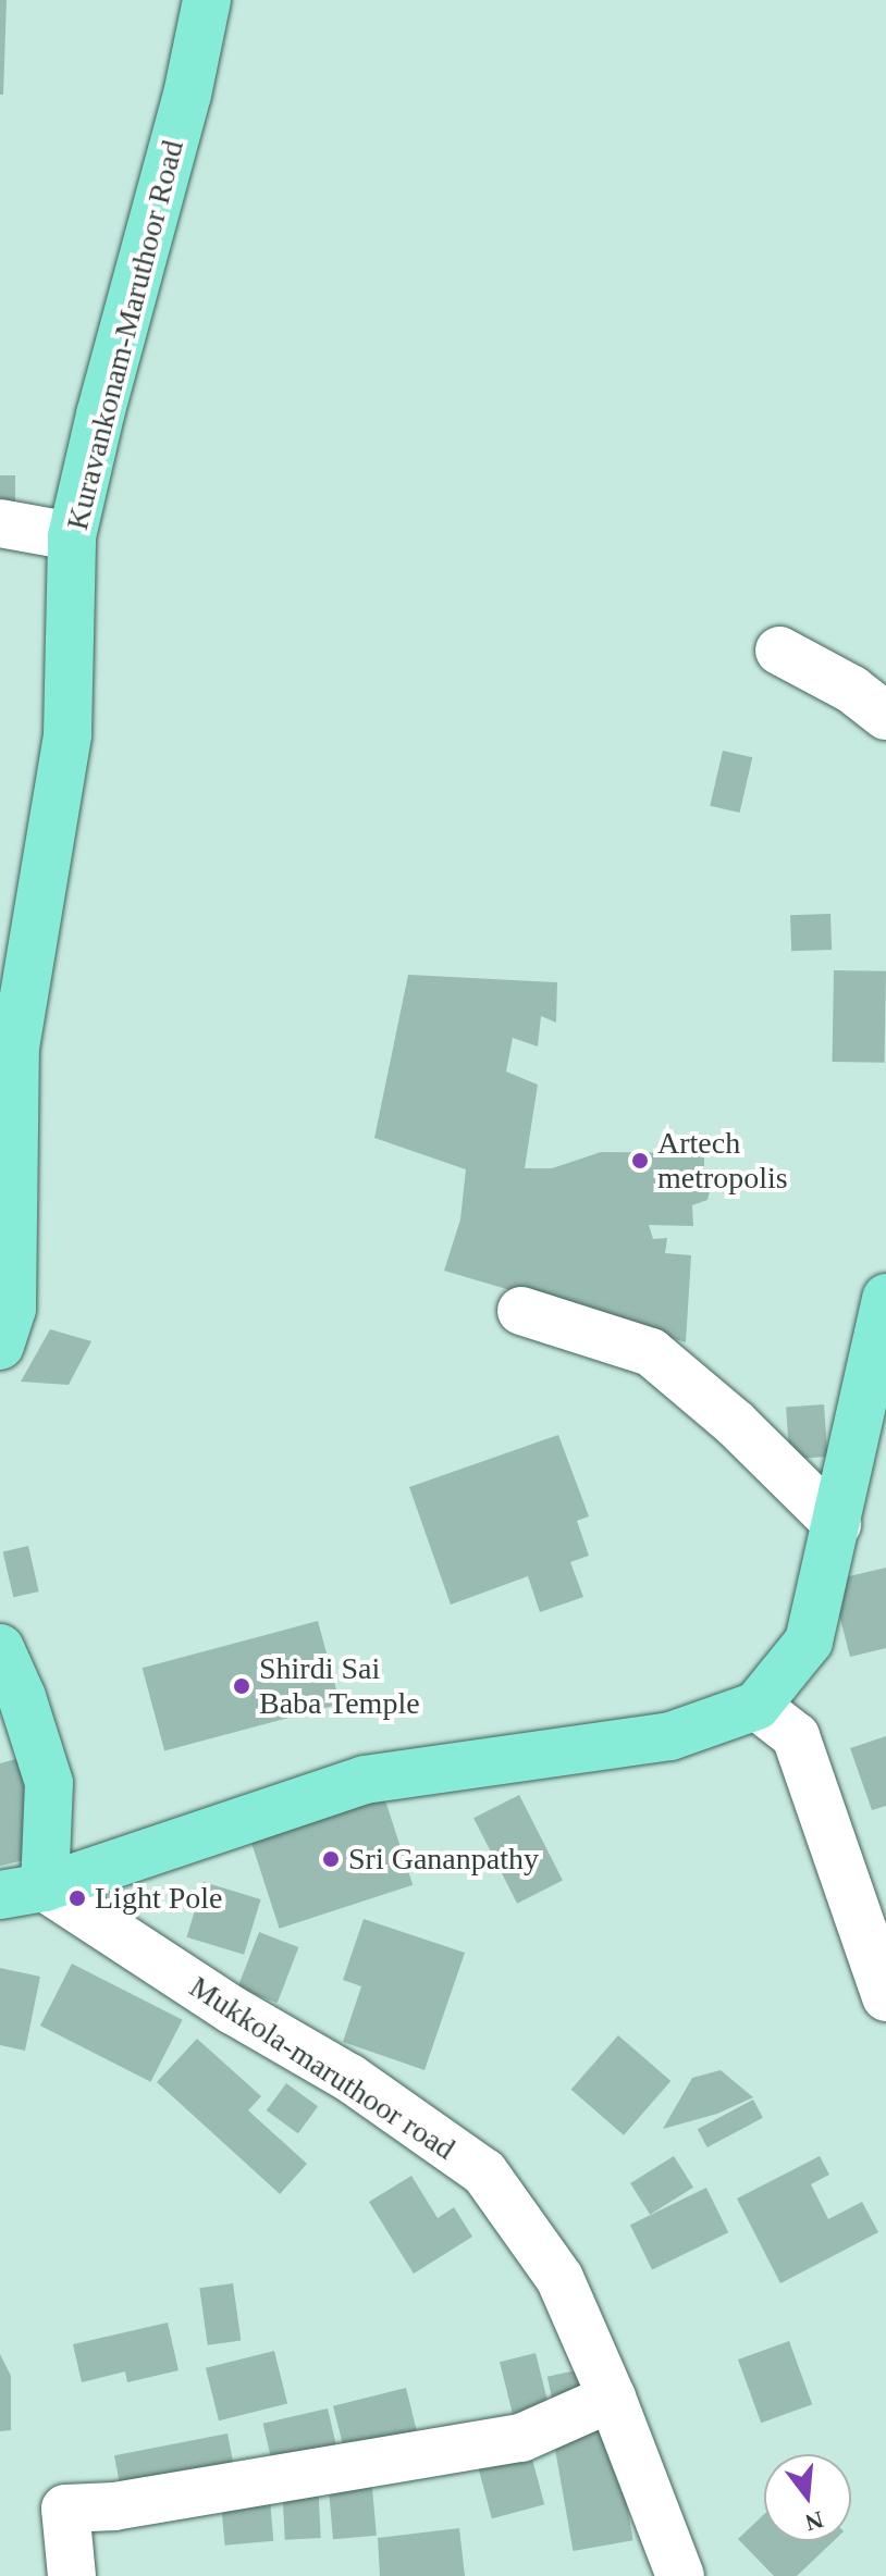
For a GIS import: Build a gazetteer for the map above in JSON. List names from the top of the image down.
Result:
{
  "streets": {
    "main road": ["Kuravankonam-Maruthoor Road"],
    "street": ["Mukkola-maruthoor road"]
  },
  "places": [
    "Artech metropolis",
    "Shirdi Sai Baba Temple",
    "Sri Gananpathy",
    "Light Pole"
  ],
  "north": "bottom"
}
